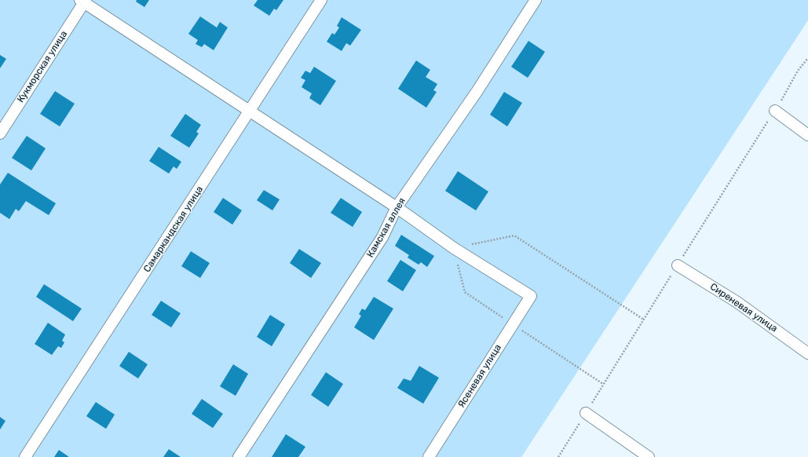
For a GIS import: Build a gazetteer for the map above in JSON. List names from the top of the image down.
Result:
{
  "streets": {
    "street": [
      "Кукморская улица",
      "Камская аллея",
      "Самаркандская улица",
      "Сиреневая улица",
      "Ясеневая улица"
    ]
  }
}
